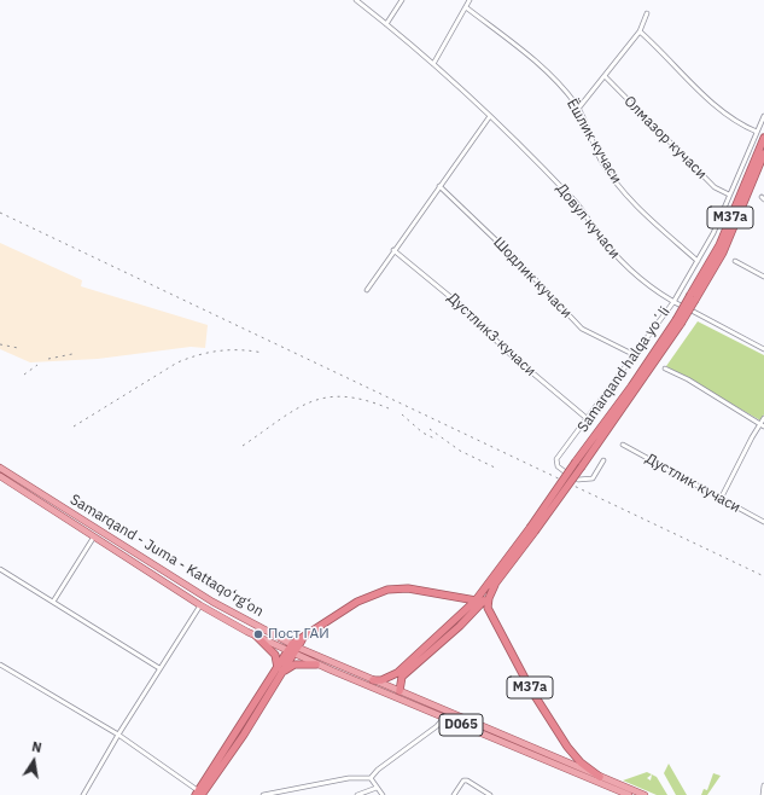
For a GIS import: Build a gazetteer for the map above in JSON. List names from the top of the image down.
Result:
{
  "streets": {
    "highway": ["M37a", "Samarqand halqa yoʻli"],
    "main road": ["Samarqand - Juma - Kattaqo‘rg‘on", "D065"],
    "street": [
      "Олмазор кучаси",
      "Ёшлик кучаси",
      "Довул кучаси",
      "Шодлик кучаси",
      "Дустлик3 кучаси",
      "Дустлик кучаси"
    ]
  },
  "crossings": [
    ["M37a", "Samarqand halqa yoʻli"],
    ["M37a", "Samarqand - Juma - Kattaqo‘rg‘on"],
    ["Samarqand halqa yoʻli", "Samarqand - Juma - Kattaqo‘rg‘on"]
  ],
  "places": ["Пост ГАИ"],
  "north": "top"
}
